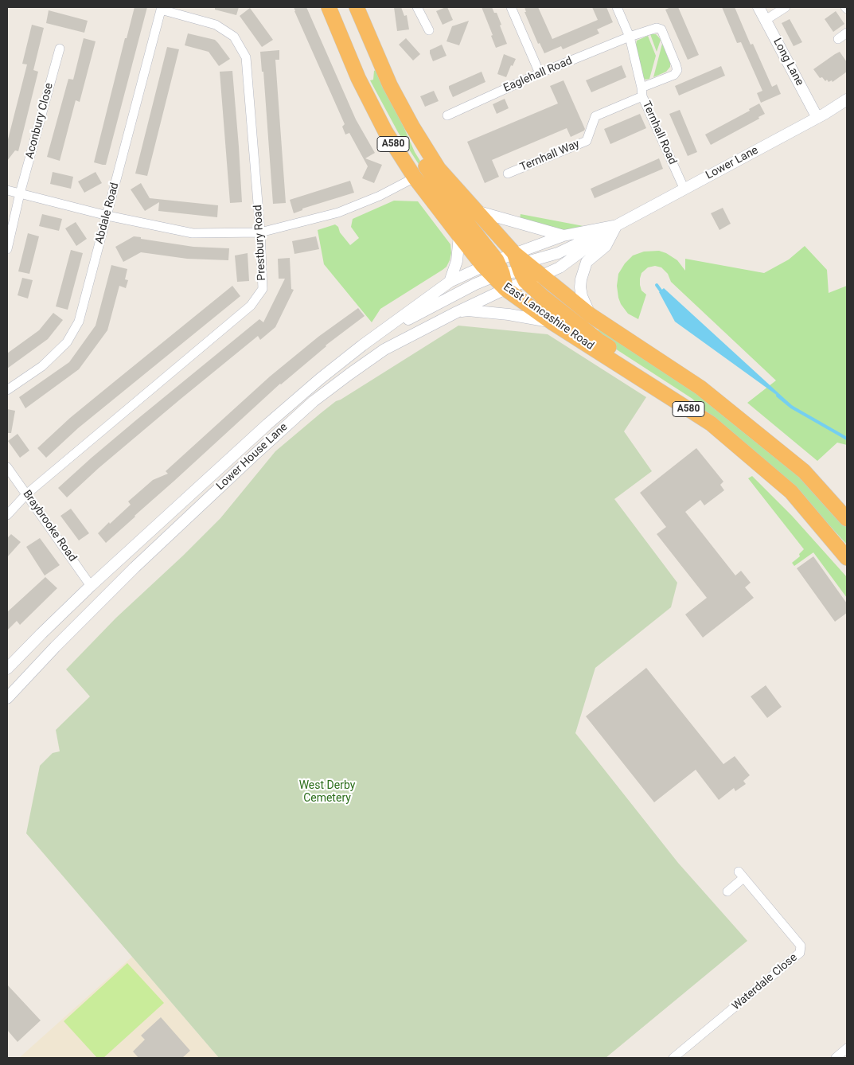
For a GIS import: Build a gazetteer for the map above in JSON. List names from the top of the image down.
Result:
{
  "streets": {
    "highway": ["A580", "East Lancashire Road"],
    "street": [
      "Long Lane",
      "Eaglehall Road",
      "Aconbury Close",
      "Ternhall Road",
      "Ternhall Way",
      "Lower Lane",
      "Abdale Road",
      "Prestbury Road",
      "Lower House Lane",
      "Braybrooke Road",
      "Waterdale Close"
    ]
  },
  "crossings": [
    ["Long Lane", "Lower Lane"],
    ["Eaglehall Road", "Ternhall Road"],
    ["Eaglehall Road", "Ternhall Way"],
    ["Ternhall Road", "Ternhall Way"],
    ["Ternhall Road", "Lower Lane"],
    ["A580", "Lower Lane"],
    ["A580", "Lower House Lane"],
    ["Lower Lane", "Lower House Lane"],
    ["Abdale Road", "Prestbury Road"],
    ["Prestbury Road", "Braybrooke Road"],
    ["East Lancashire Road", "Lower House Lane"],
    ["Lower House Lane", "Braybrooke Road"]
  ],
  "parks": ["West Derby Cemetery"]
}
